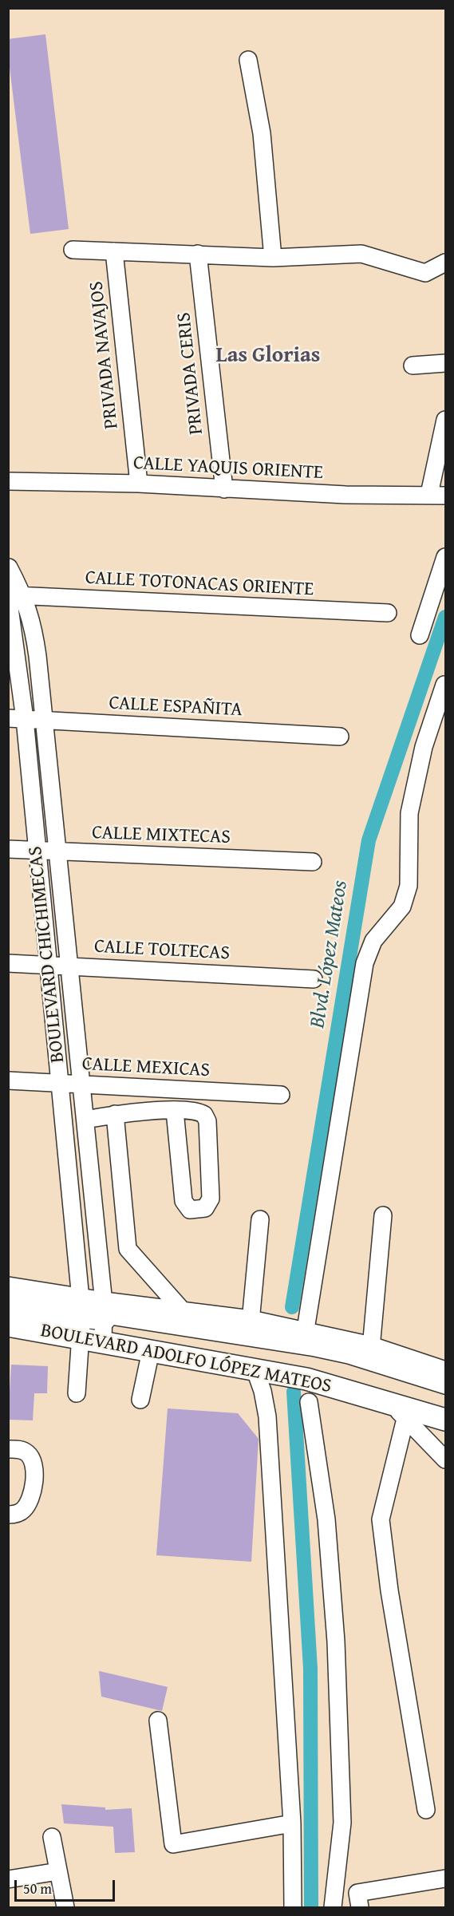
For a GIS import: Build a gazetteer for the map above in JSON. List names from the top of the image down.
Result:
{
  "streets": {
    "main road": ["BOULEVARD ADOLFO LÓPEZ MATEOS"],
    "street": [
      "PRIVADA NAVAJOS",
      "PRIVADA CERIS",
      "CALLE YAQUIS ORIENTE",
      "CALLE TOTONACAS ORIENTE",
      "CALLE ESPAÑITA",
      "CALLE MIXTECAS",
      "CALLE TOLTECAS",
      "BOULEVARD CHICHIMECAS",
      "CALLE MEXICAS"
    ]
  },
  "crossings": [
    ["PRIVADA NAVAJOS", "CALLE YAQUIS ORIENTE"],
    ["PRIVADA CERIS", "CALLE YAQUIS ORIENTE"],
    ["CALLE TOTONACAS ORIENTE", "BOULEVARD CHICHIMECAS"],
    ["CALLE ESPAÑITA", "BOULEVARD CHICHIMECAS"],
    ["CALLE MIXTECAS", "BOULEVARD CHICHIMECAS"],
    ["CALLE TOLTECAS", "BOULEVARD CHICHIMECAS"],
    ["BOULEVARD CHICHIMECAS", "CALLE MEXICAS"],
    ["BOULEVARD CHICHIMECAS", "BOULEVARD ADOLFO LÓPEZ MATEOS"]
  ],
  "districts": ["Las Glorias"],
  "water": ["Blvd. López Mateos"],
  "scale_bar": "50 m"
}
